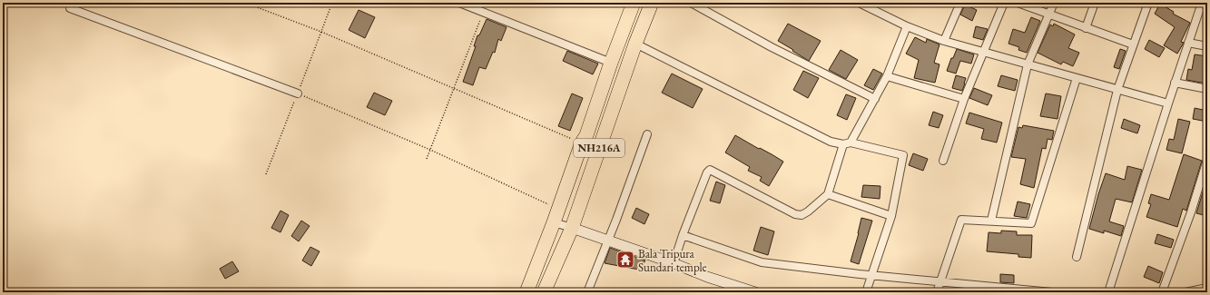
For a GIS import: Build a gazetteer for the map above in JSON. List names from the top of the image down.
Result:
{
  "streets": {
    "highway": ["NH216A"]
  },
  "places": {
    "temple": ["Bala Tripura Sundari temple"]
  }
}
